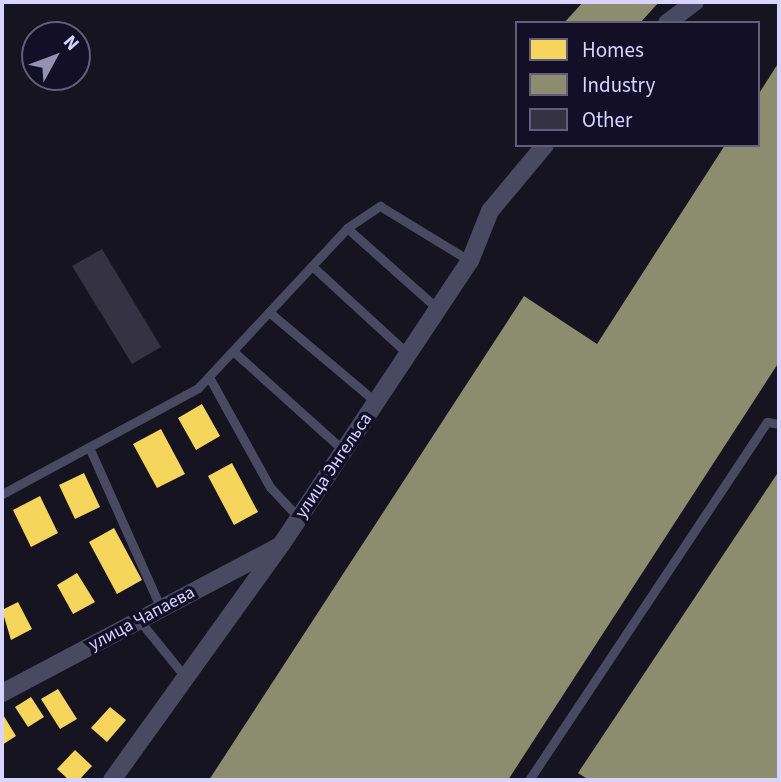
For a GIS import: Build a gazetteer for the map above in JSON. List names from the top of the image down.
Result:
{
  "streets": {
    "street": ["улица Энгельса", "улица Чапаева"]
  },
  "crossings": [
    ["улица Энгельса", "улица Чапаева"]
  ],
  "legend": ["Homes", "Industry", "Other"],
  "north": "top right"
}
